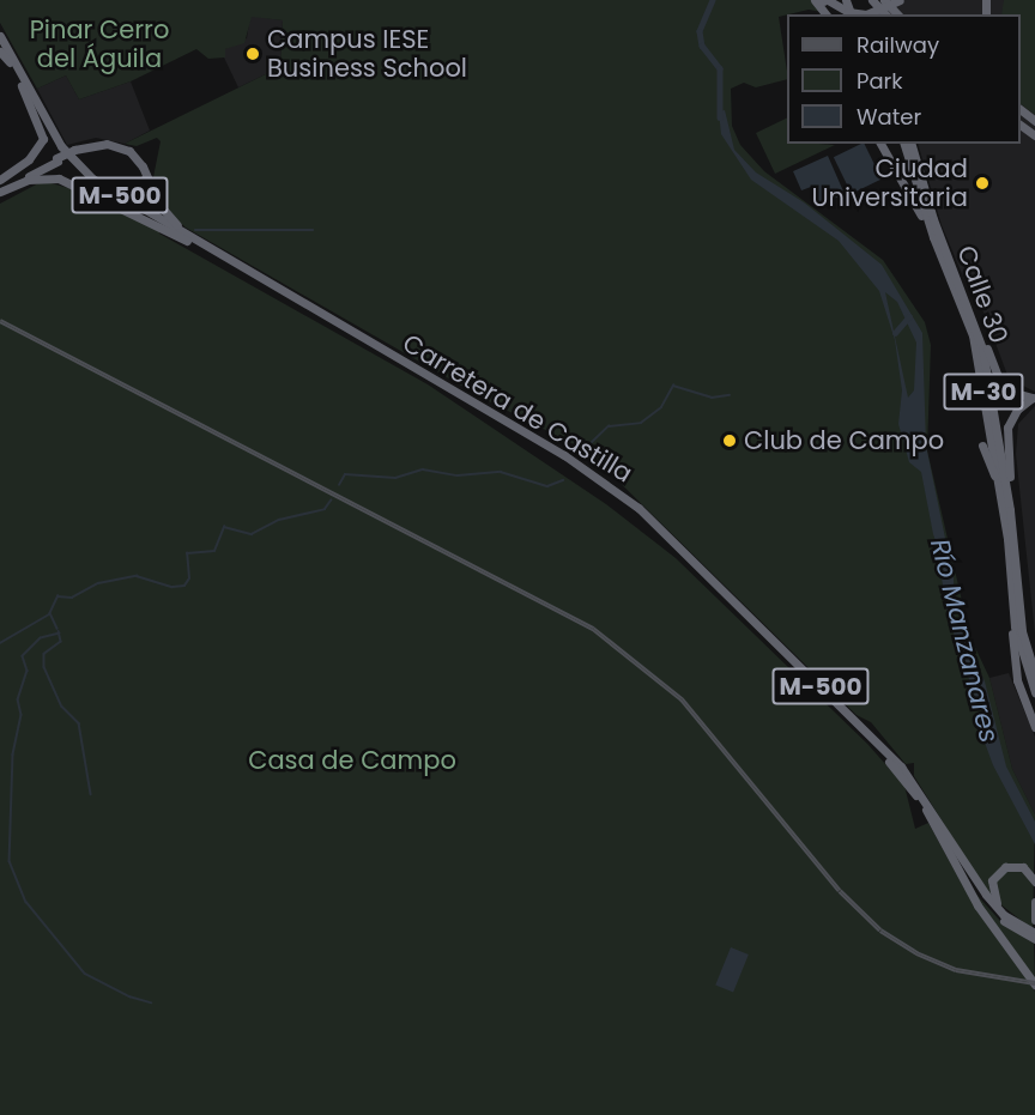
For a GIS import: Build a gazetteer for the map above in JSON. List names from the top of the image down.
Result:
{
  "streets": {
    "highway": [
      "M-500",
      "Calle 30",
      "M-30",
      "Carretera de Castilla"
    ]
  },
  "crossings": [
    ["M-500", "Carretera de Castilla"]
  ],
  "water": ["Río Manzanares"],
  "parks": ["Pinar Cerro del Águila", "Casa de Campo"],
  "places": ["Campus IESE Business School", "Ciudad Universitaria", "Club de Campo"],
  "legend": ["Railway", "Park", "Water"]
}
